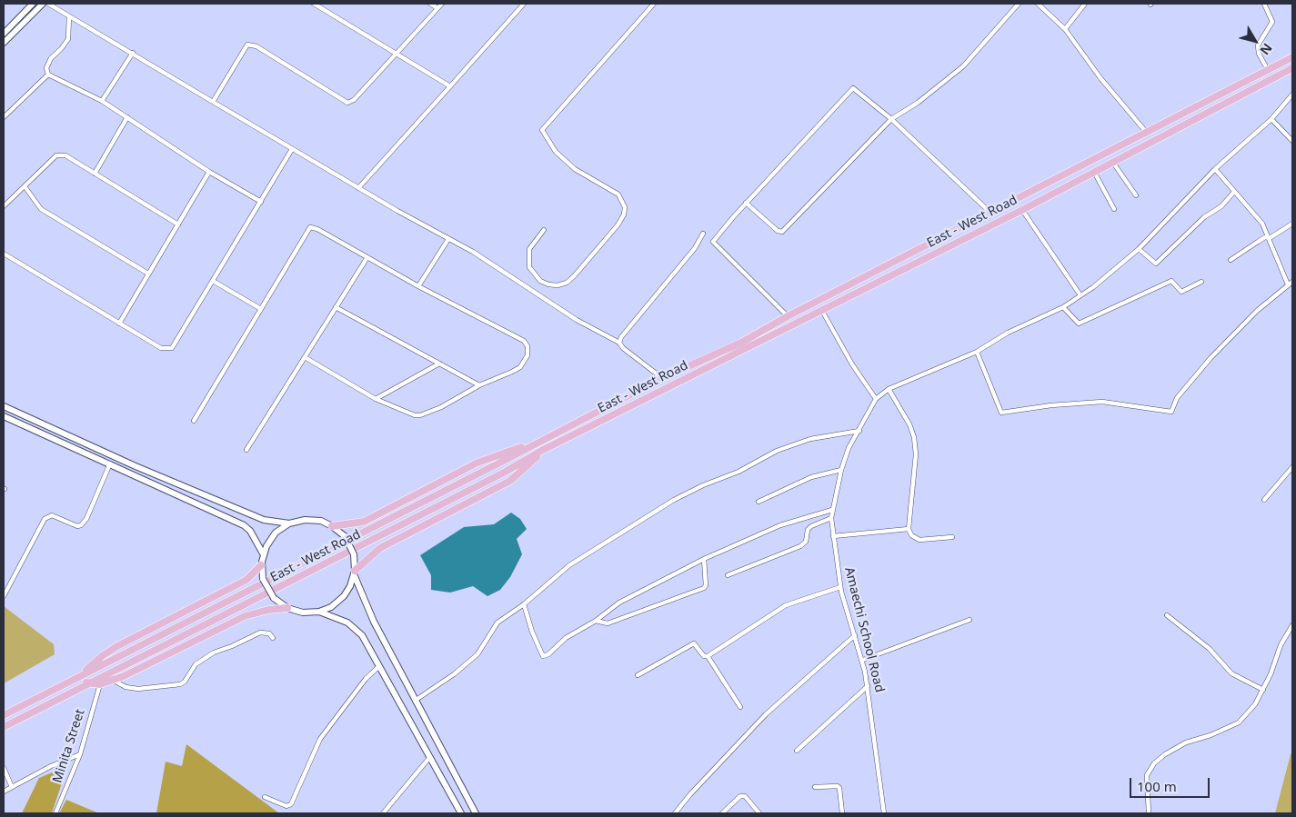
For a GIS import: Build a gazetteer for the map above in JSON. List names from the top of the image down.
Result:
{
  "streets": {
    "main road": ["East - West Road"],
    "street": ["Amaechi School Road", "Minita Street"]
  },
  "scale_bar": "100 m",
  "north": "bottom right"
}
